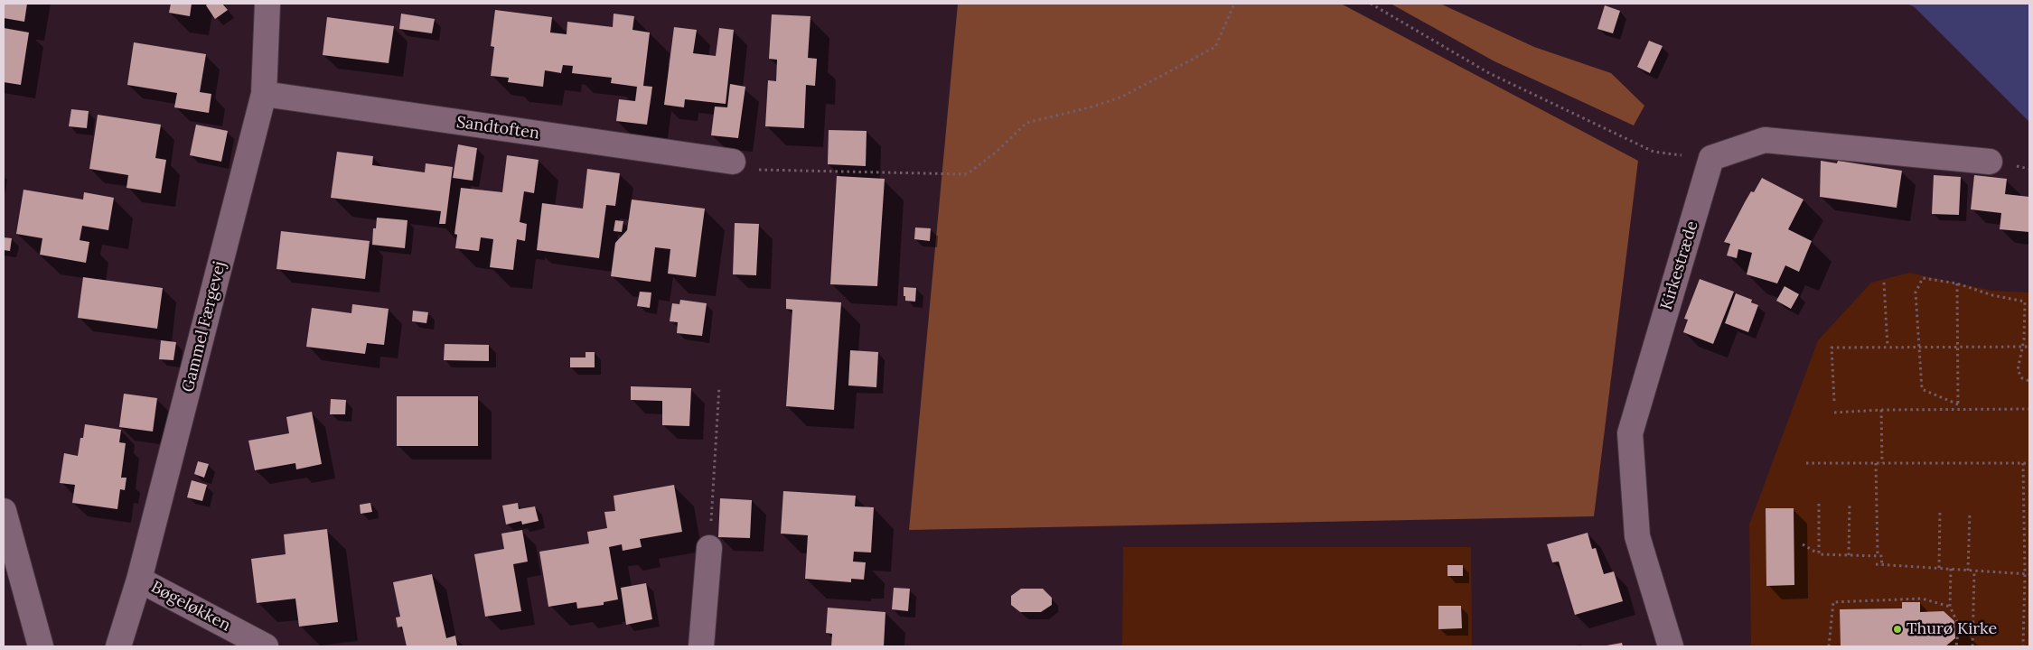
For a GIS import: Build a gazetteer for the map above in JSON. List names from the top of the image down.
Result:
{
  "streets": {
    "street": [
      "Sandtoften",
      "Kirkestræde",
      "Gammel Færgevej",
      "Bøgeløkken"
    ]
  },
  "crossings": [
    ["Sandtoften", "Gammel Færgevej"],
    ["Gammel Færgevej", "Bøgeløkken"]
  ],
  "places": ["Thurø Kirke"]
}
